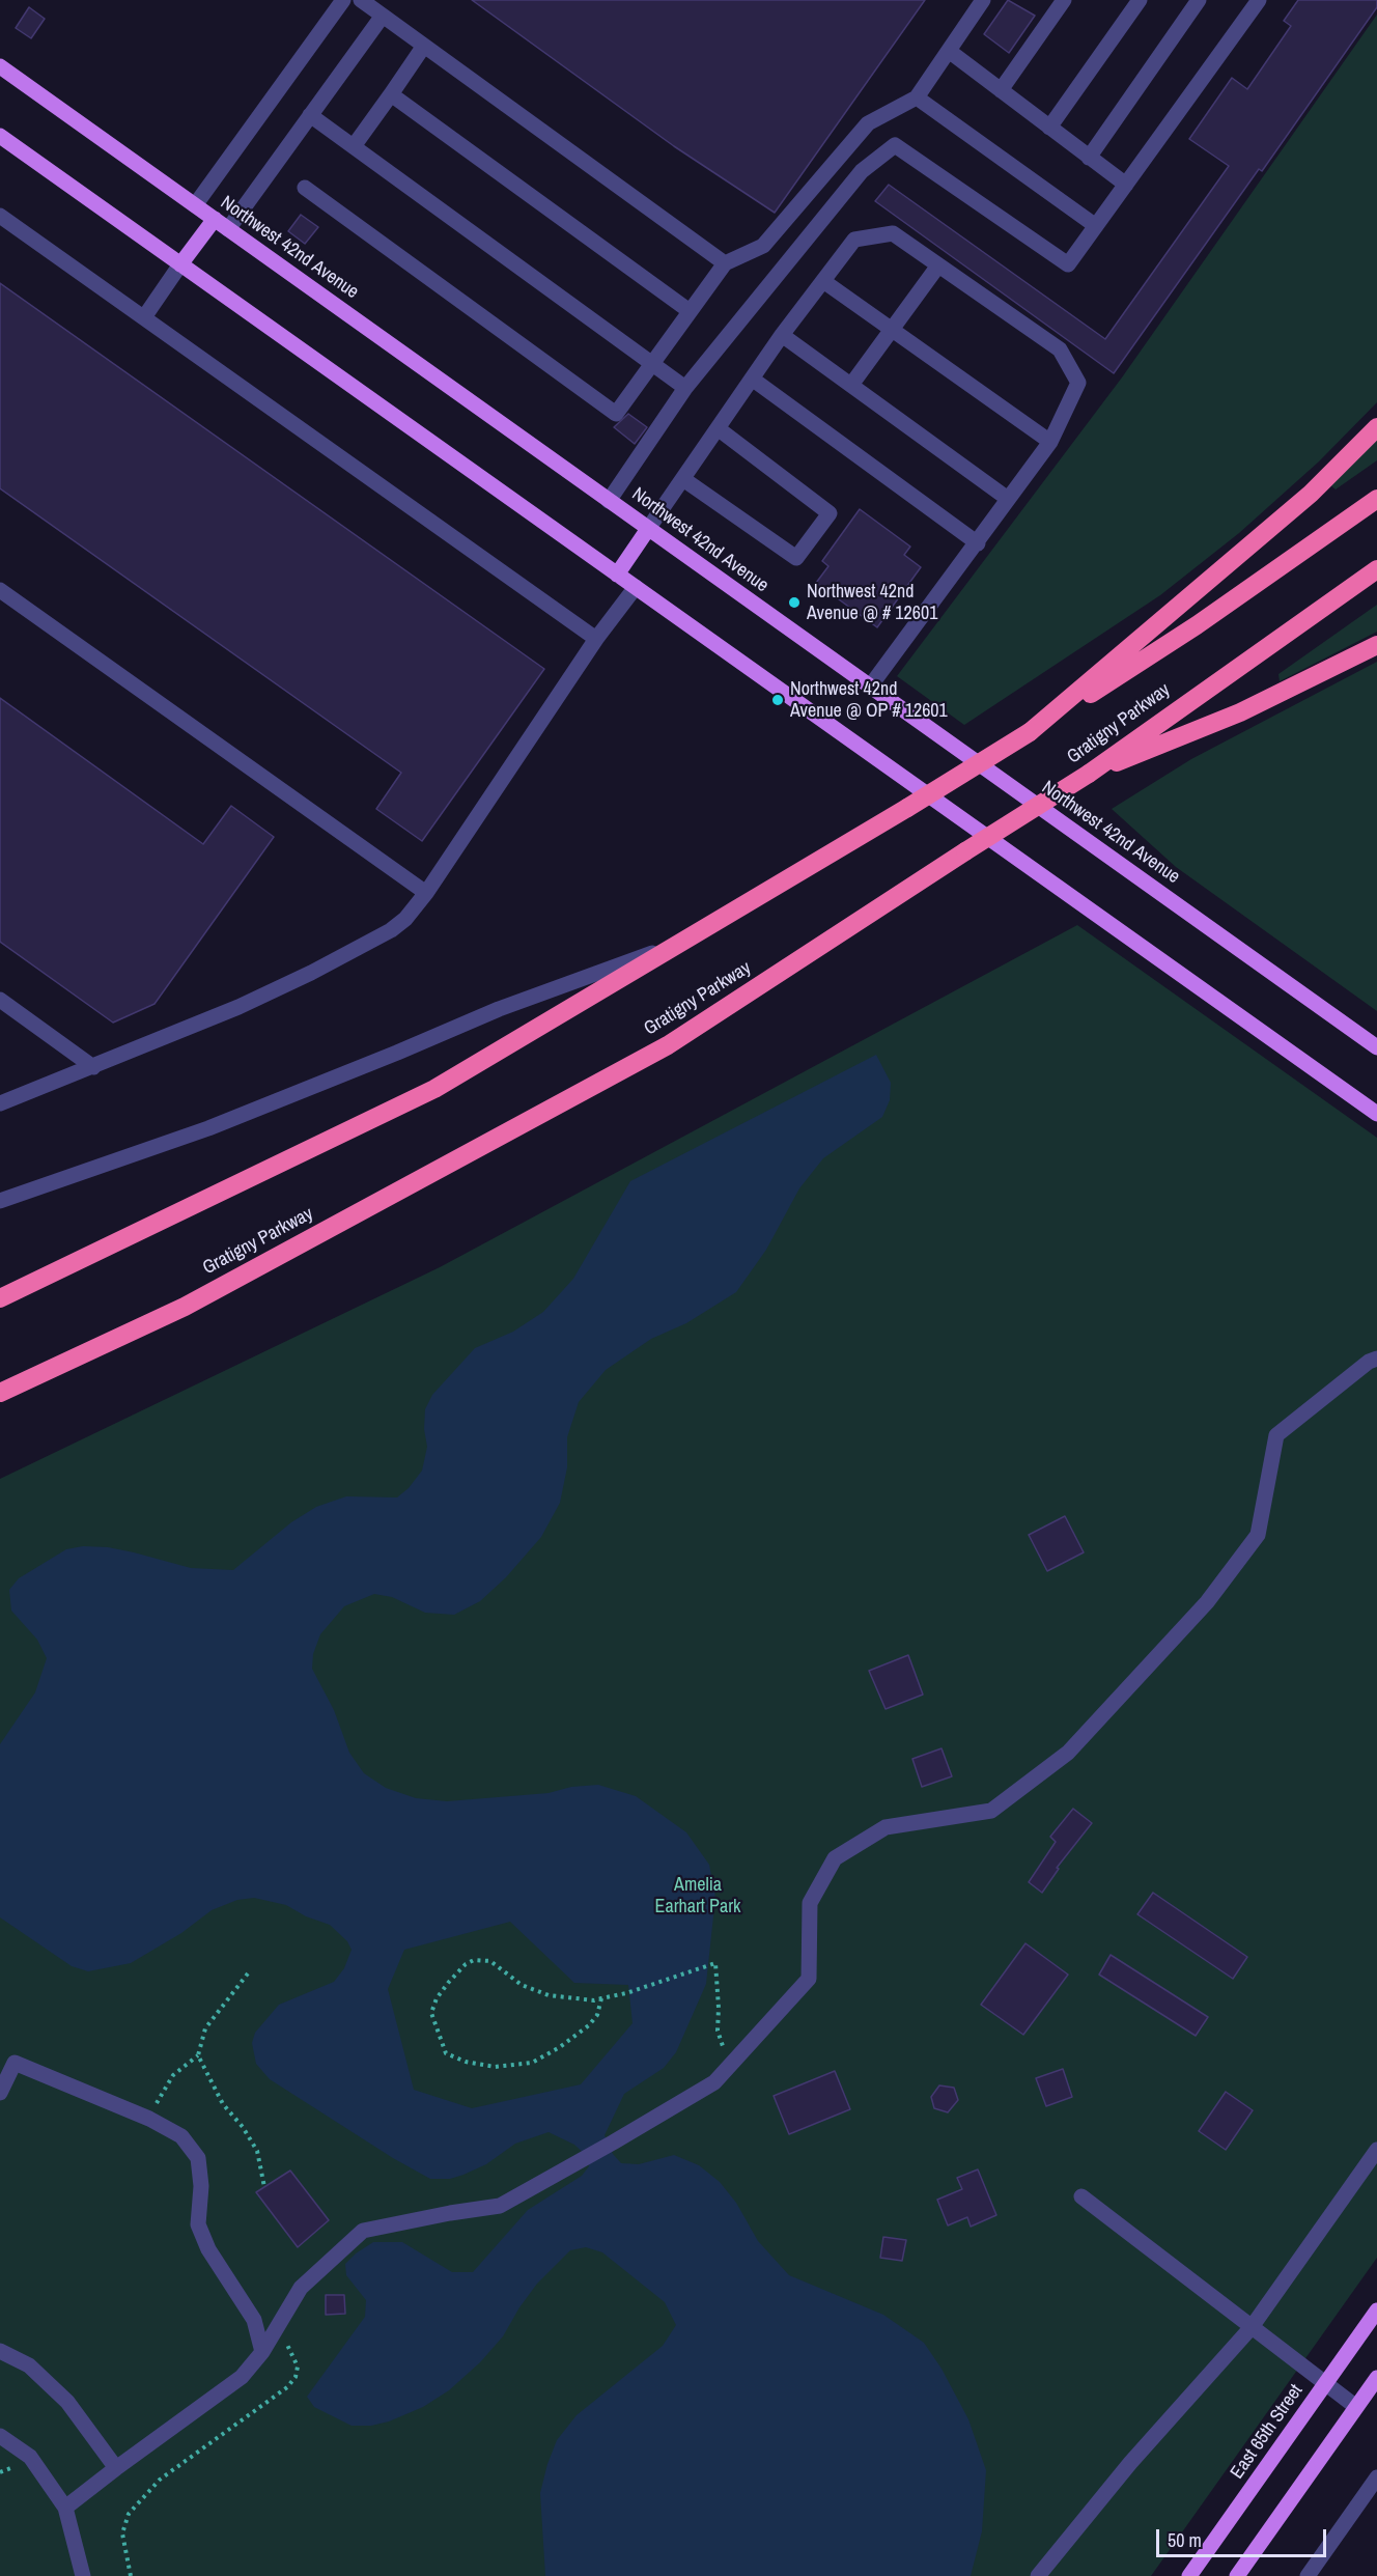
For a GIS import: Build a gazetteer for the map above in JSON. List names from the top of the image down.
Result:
{
  "streets": {
    "highway": ["Gratigny Parkway"],
    "main road": ["Northwest 42nd Avenue", "East 65th Street"]
  },
  "parks": ["Amelia Earhart Park"],
  "places": ["Northwest 42nd Avenue @ # 12601", "Northwest 42nd Avenue @ OP # 12601"],
  "scale_bar": "50 m"
}
